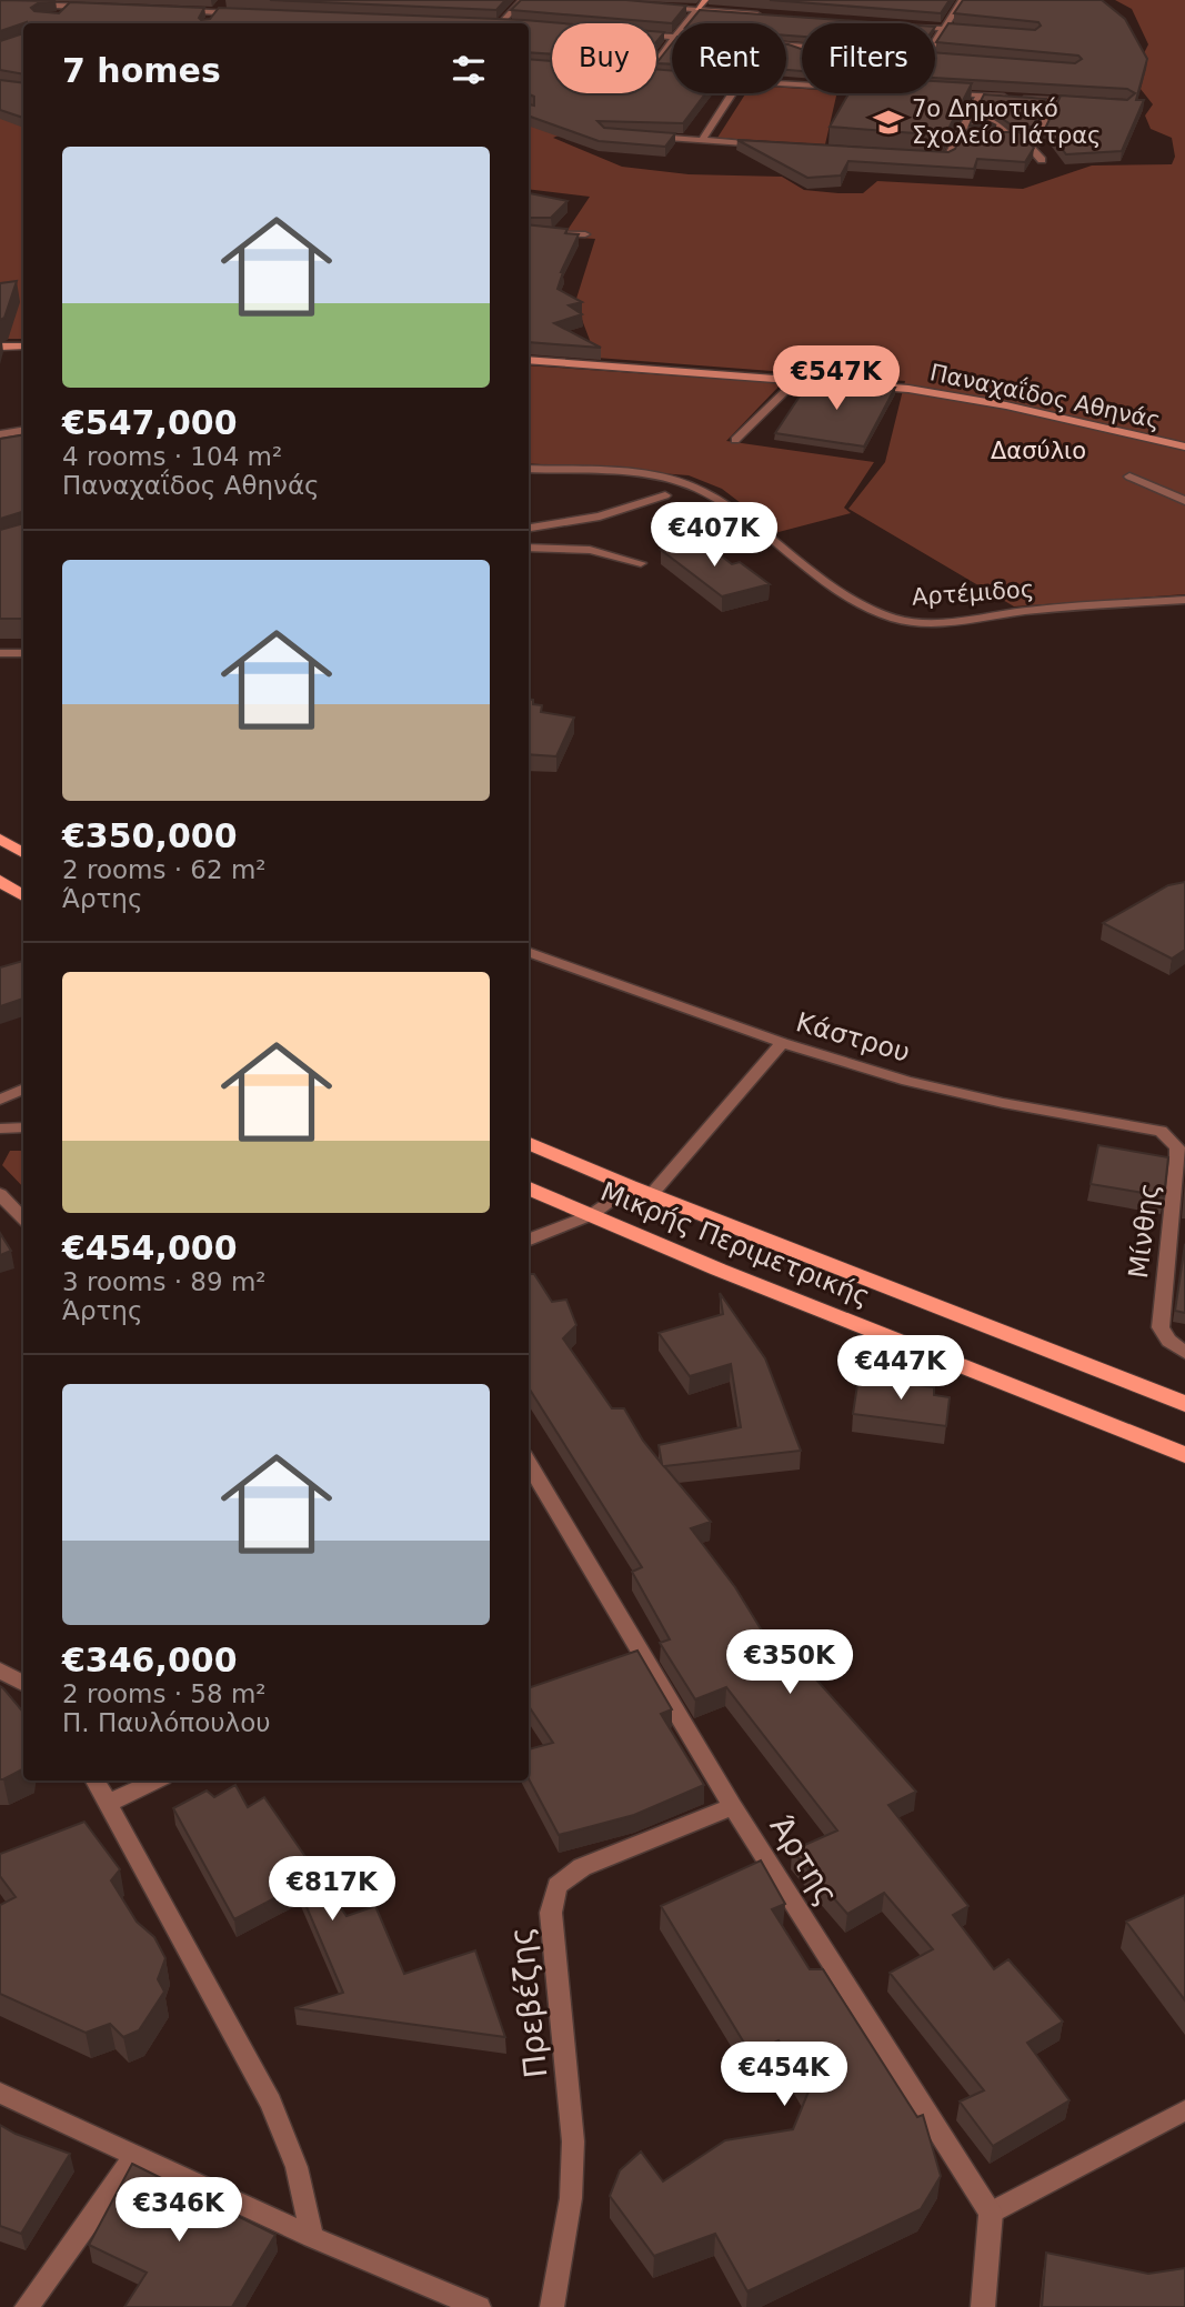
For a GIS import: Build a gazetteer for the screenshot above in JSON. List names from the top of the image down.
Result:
{
  "streets": {
    "main road": ["Μικρής Περιμετρικής"],
    "street": [
      "Παναχαΐδος Αθηνάς",
      "Αρτέμιδος",
      "Κάστρου",
      "Μίνθης",
      "Άρτης",
      "Πρεβέζης"
    ]
  },
  "crossings": [
    ["Κάστρου", "Μίνθης"],
    ["Άρτης", "Πρεβέζης"]
  ],
  "parks": ["Δασύλιο"],
  "places": {
    "school or university": ["7ο Δημοτικό Σχολείο Πάτρας"]
  },
  "page": {
    "chip": ["Buy", "Rent", "Filters"],
    "heading": "7 homes",
    "list": [
      {
        "name": "€547,000",
        "note": "4 rooms · 104 m² · Παναχαΐδος Αθηνάς"
      },
      {
        "name": "€350,000",
        "note": "2 rooms · 62 m² · Άρτης"
      },
      {
        "name": "€454,000",
        "note": "3 rooms · 89 m² · Άρτης"
      },
      {
        "name": "€346,000",
        "note": "2 rooms · 58 m² · Π. Παυλόπουλου"
      }
    ],
    "price": [
      "€547K",
      "€407K",
      "€447K",
      "€350K",
      "€817K",
      "€454K",
      "€346K"
    ]
  }
}
